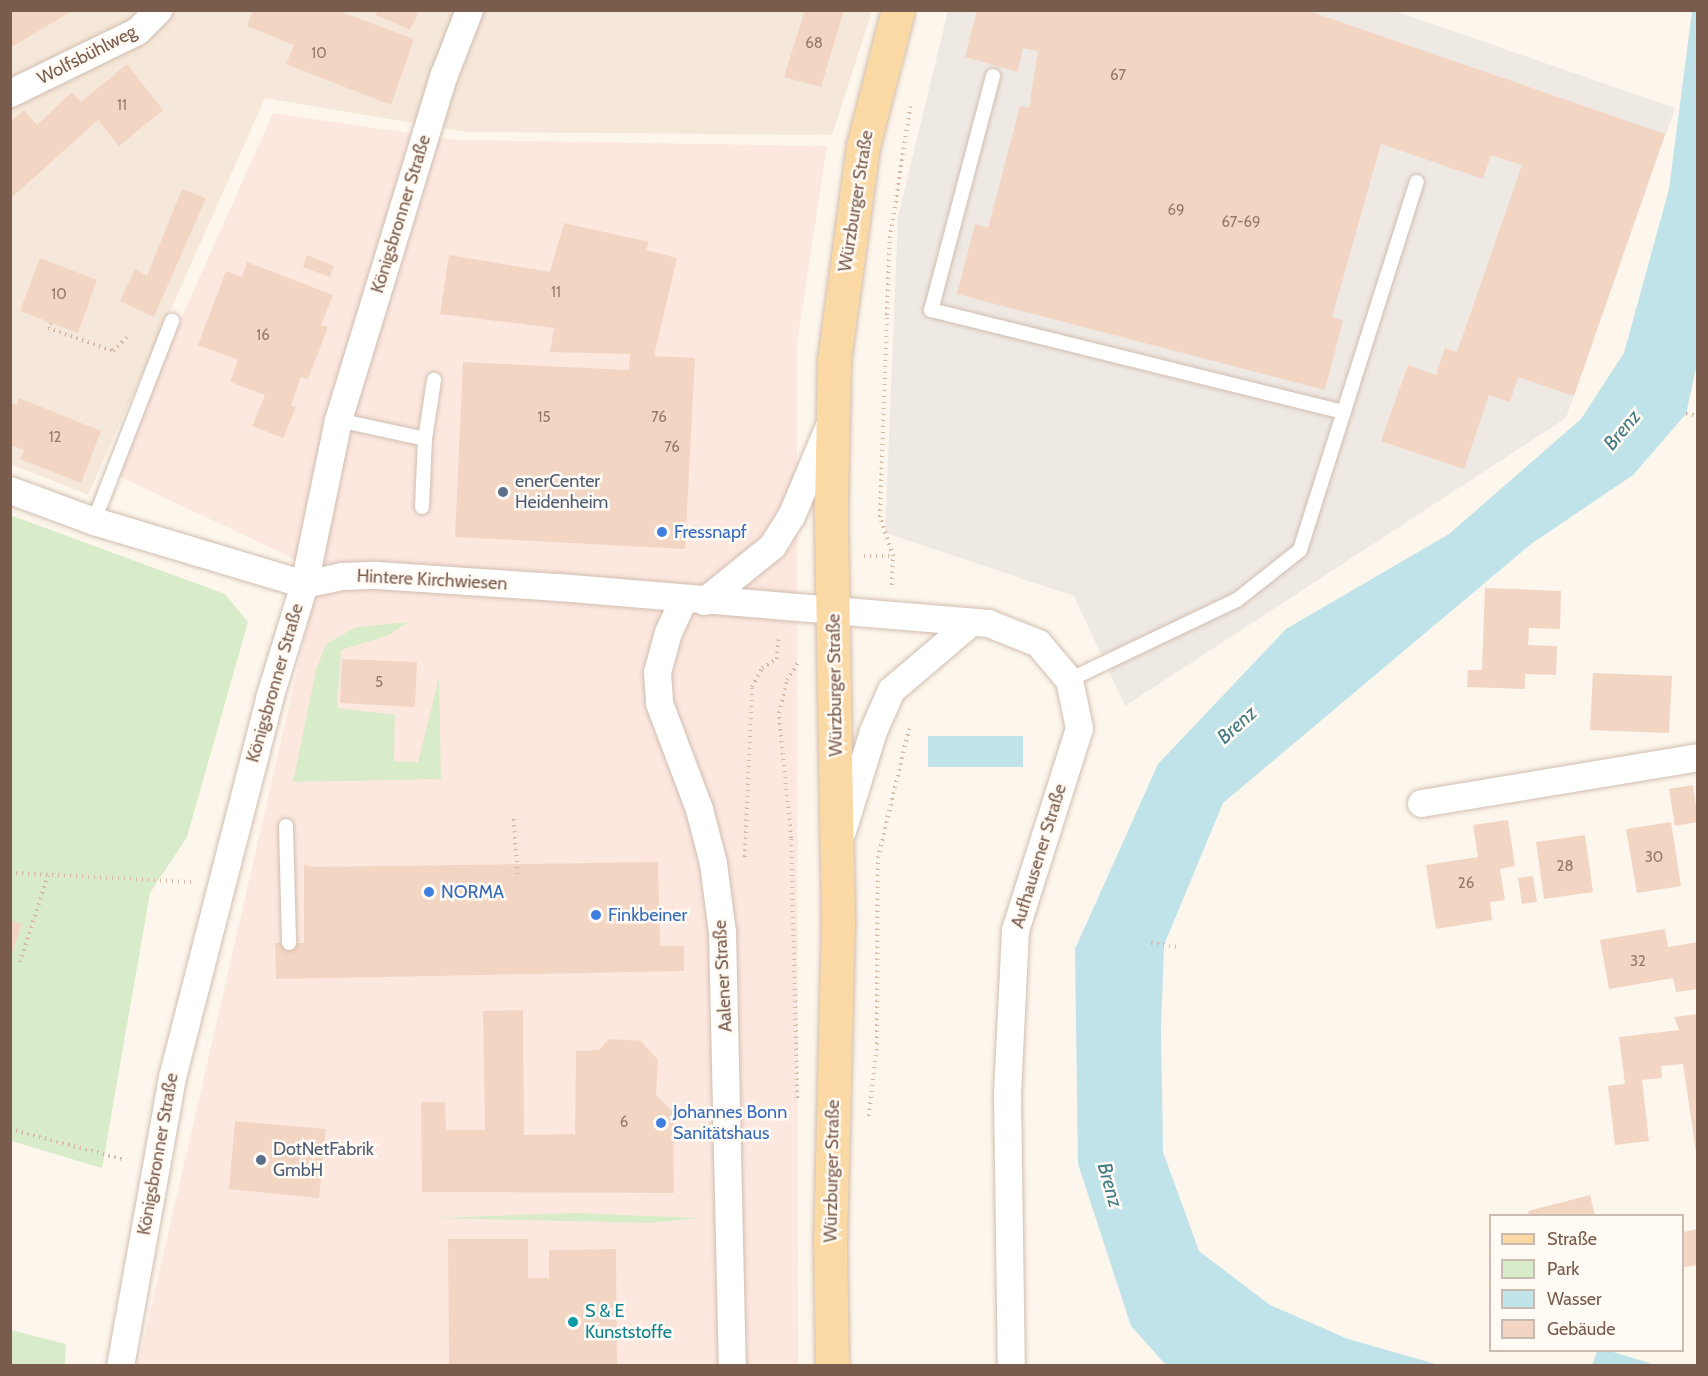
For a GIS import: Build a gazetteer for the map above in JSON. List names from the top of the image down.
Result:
{
  "streets": {
    "main road": ["Würzburger Straße"],
    "street": [
      "Wolfsbühlweg",
      "Königsbronner Straße",
      "Hintere Kirchwiesen",
      "Aufhausener Straße",
      "Aalener Straße"
    ]
  },
  "crossings": [
    ["Würzburger Straße", "Hintere Kirchwiesen"],
    ["Würzburger Straße", "Aufhausener Straße"],
    ["Königsbronner Straße", "Hintere Kirchwiesen"],
    ["Hintere Kirchwiesen", "Aufhausener Straße"],
    ["Hintere Kirchwiesen", "Aalener Straße"]
  ],
  "water": ["Brenz"],
  "places": [
    "enerCenter Heidenheim",
    "Fressnapf",
    "NORMA",
    "Finkbeiner",
    "Johannes Bonn Sanitätshaus",
    "DotNetFabrik GmbH",
    "S & E Kunststoffe"
  ],
  "house_numbers": [
    "68",
    "10",
    "67",
    "11",
    "69",
    "67-69",
    "11",
    "10",
    "16",
    "15",
    "76",
    "12",
    "76",
    "5",
    "30",
    "28",
    "26",
    "32",
    "6"
  ],
  "legend": [
    "Straße",
    "Park",
    "Wasser",
    "Gebäude"
  ]
}
